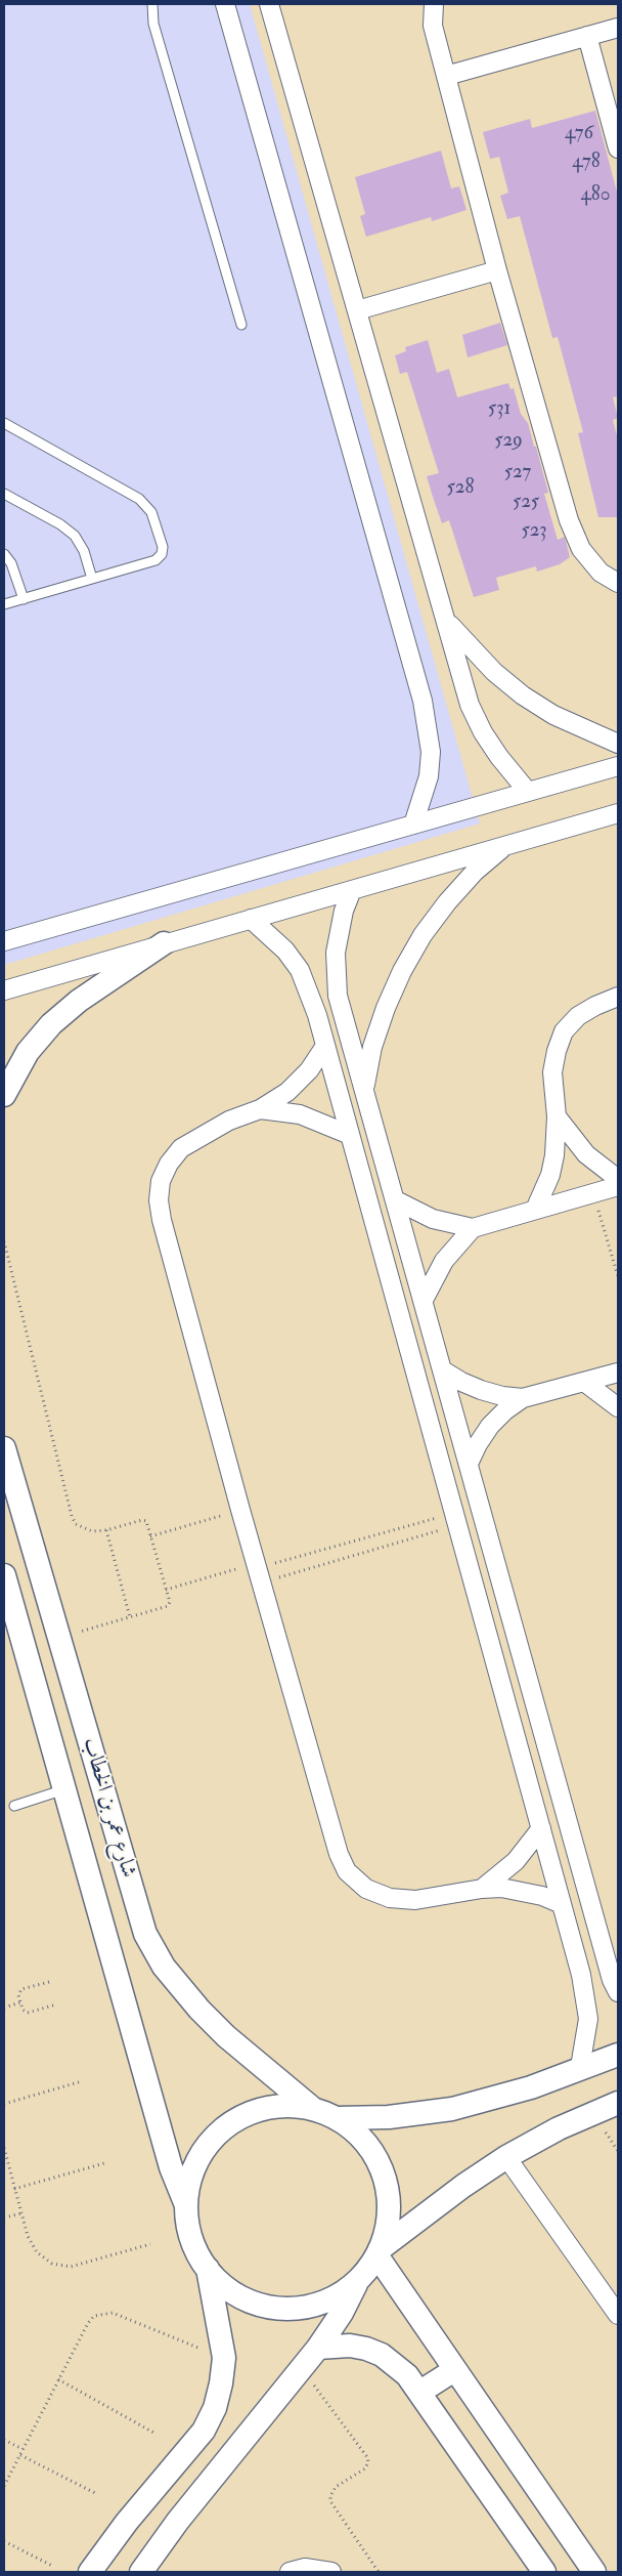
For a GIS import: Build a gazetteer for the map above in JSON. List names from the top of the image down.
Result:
{
  "streets": {
    "street": ["شارع عمر بن الخطاب"]
  },
  "house_numbers": [
    "476",
    "478",
    "480",
    "531",
    "529",
    "527",
    "528",
    "525",
    "523"
  ]
}
